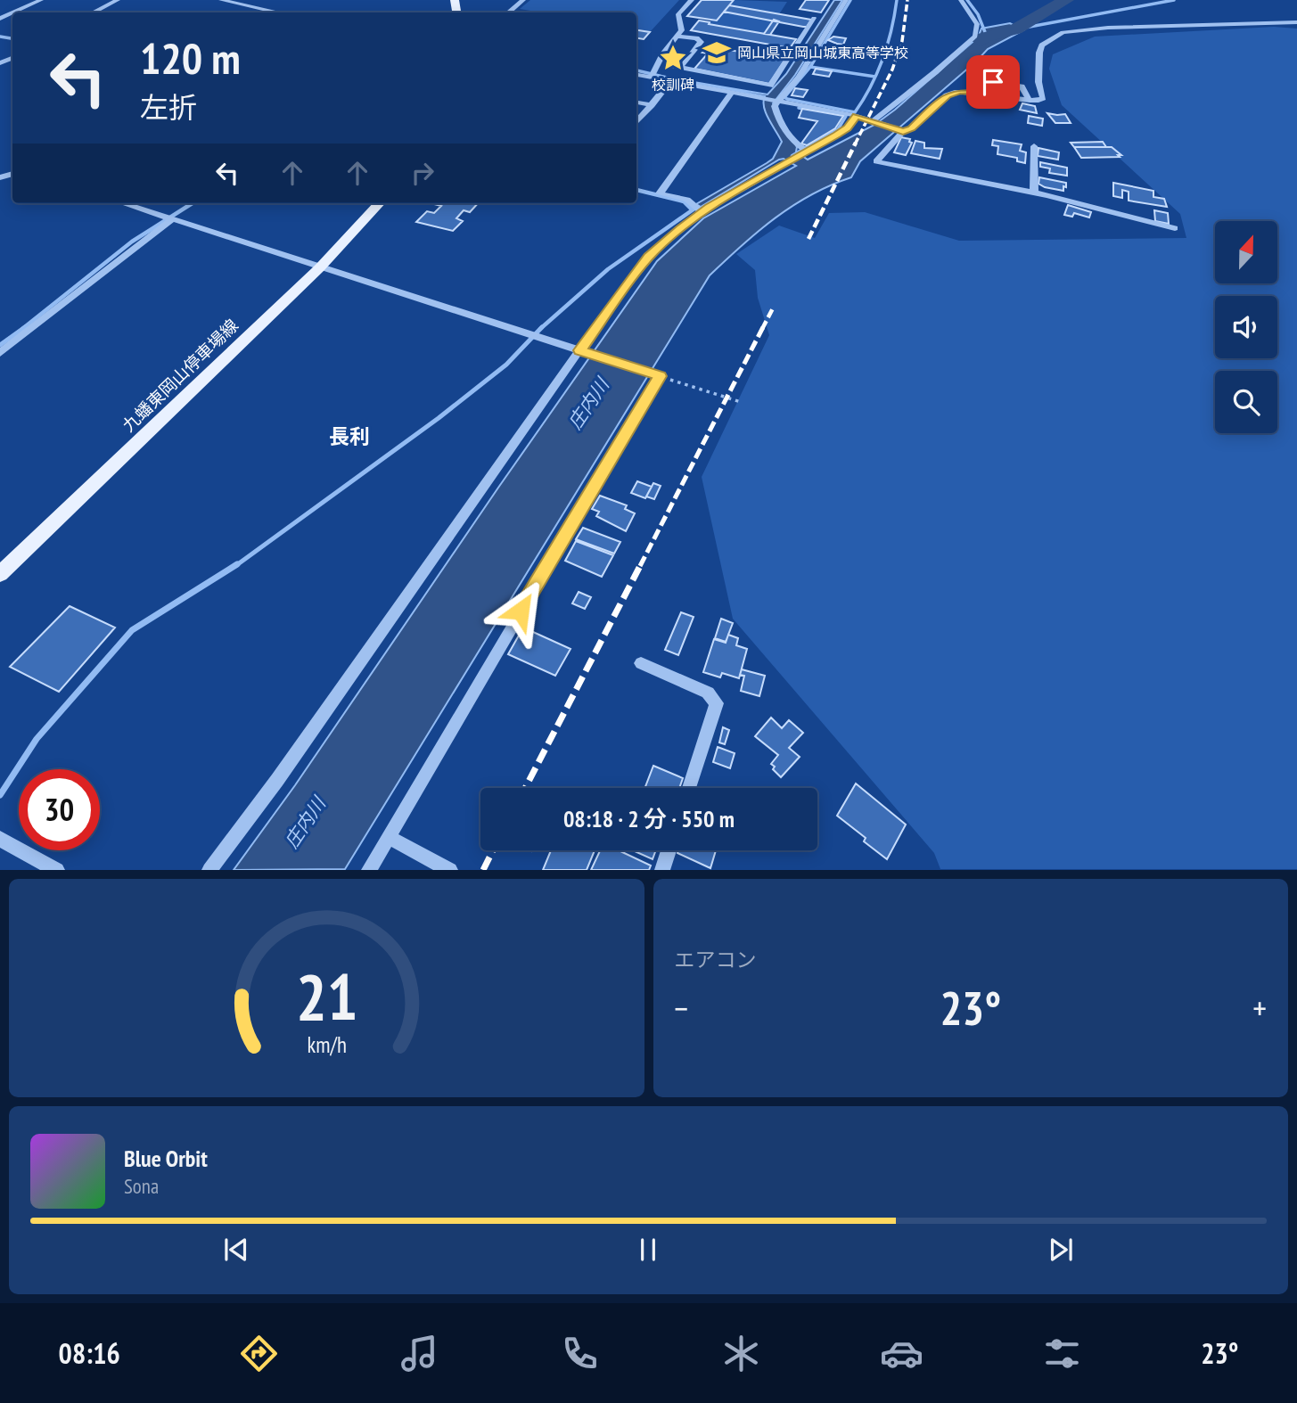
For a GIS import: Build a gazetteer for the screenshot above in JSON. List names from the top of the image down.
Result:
{
  "streets": {
    "main road": ["九蟠東岡山停車場線"]
  },
  "districts": ["長利"],
  "water": ["庄内川"],
  "places": {
    "school or university": ["岡山県立岡山城東高等学校"],
    "place": ["校訓碑"]
  },
  "north": "top",
  "page": {
    "turn": ["120 m", "左折"],
    "limit": "30",
    "trip": "08:18 · 2 分 · 550 m",
    "tile": "エアコン",
    "heat": ["−", "23°", "+"],
    "song": ["Blue Orbit", "Sona"],
    "tabs": ["08:16", "23°"],
    "gauge": ["21", "km/h"]
  }
}
